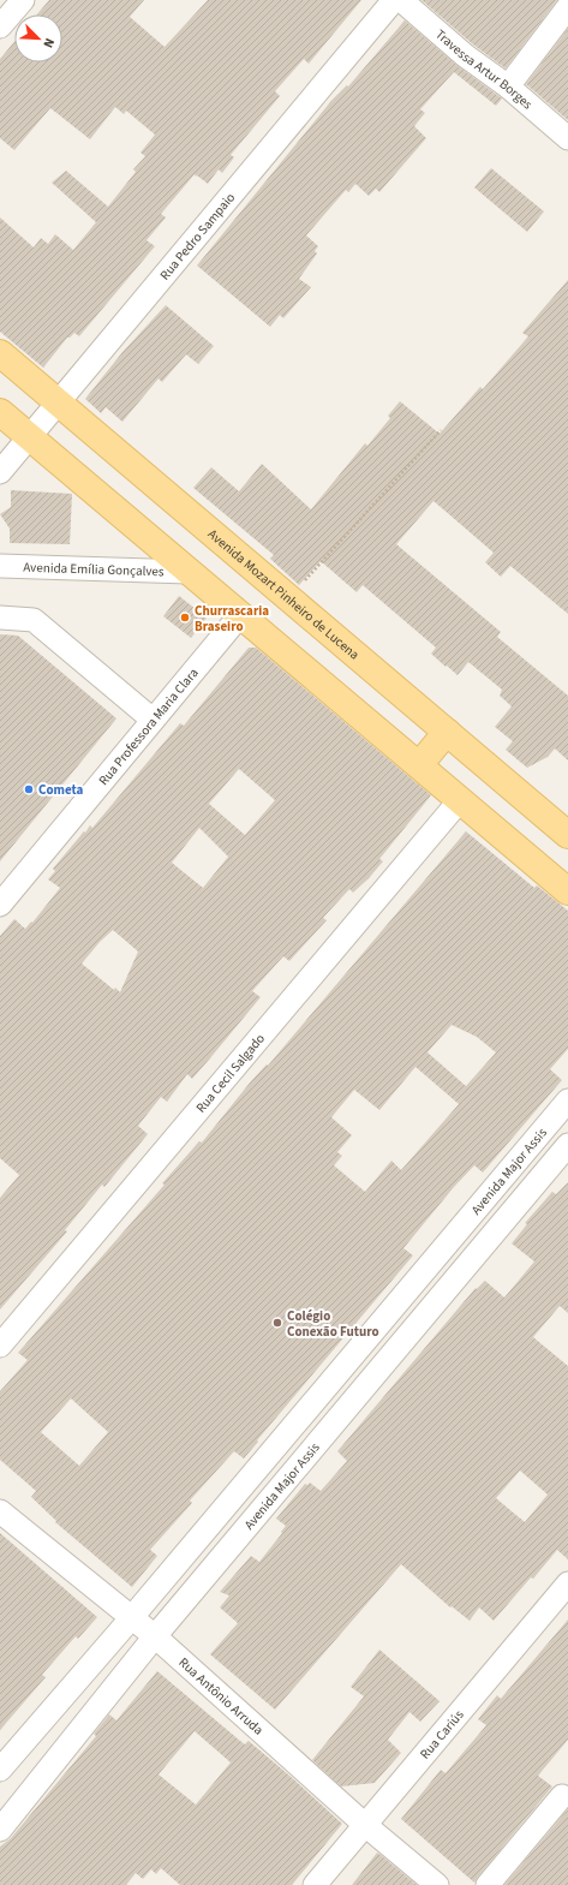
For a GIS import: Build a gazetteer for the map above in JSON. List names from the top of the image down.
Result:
{
  "streets": {
    "main road": ["Avenida Mozart Pinheiro de Lucena"],
    "street": [
      "Travessa Artur Borges",
      "Rua Pedro Sampaio",
      "Avenida Emília Gonçalves",
      "Rua Professora Maria Clara",
      "Rua Cecil Salgado",
      "Avenida Major Assis",
      "Rua Antônio Arruda",
      "Rua Cariús"
    ]
  },
  "crossings": [
    ["Rua Pedro Sampaio", "Avenida Mozart Pinheiro de Lucena"],
    ["Avenida Major Assis", "Rua Antônio Arruda"],
    ["Rua Antônio Arruda", "Rua Cariús"]
  ],
  "places": ["Churrascaria Braseiro", "Cometa", "Colégio Conexão Futuro"],
  "north": "bottom right"
}
